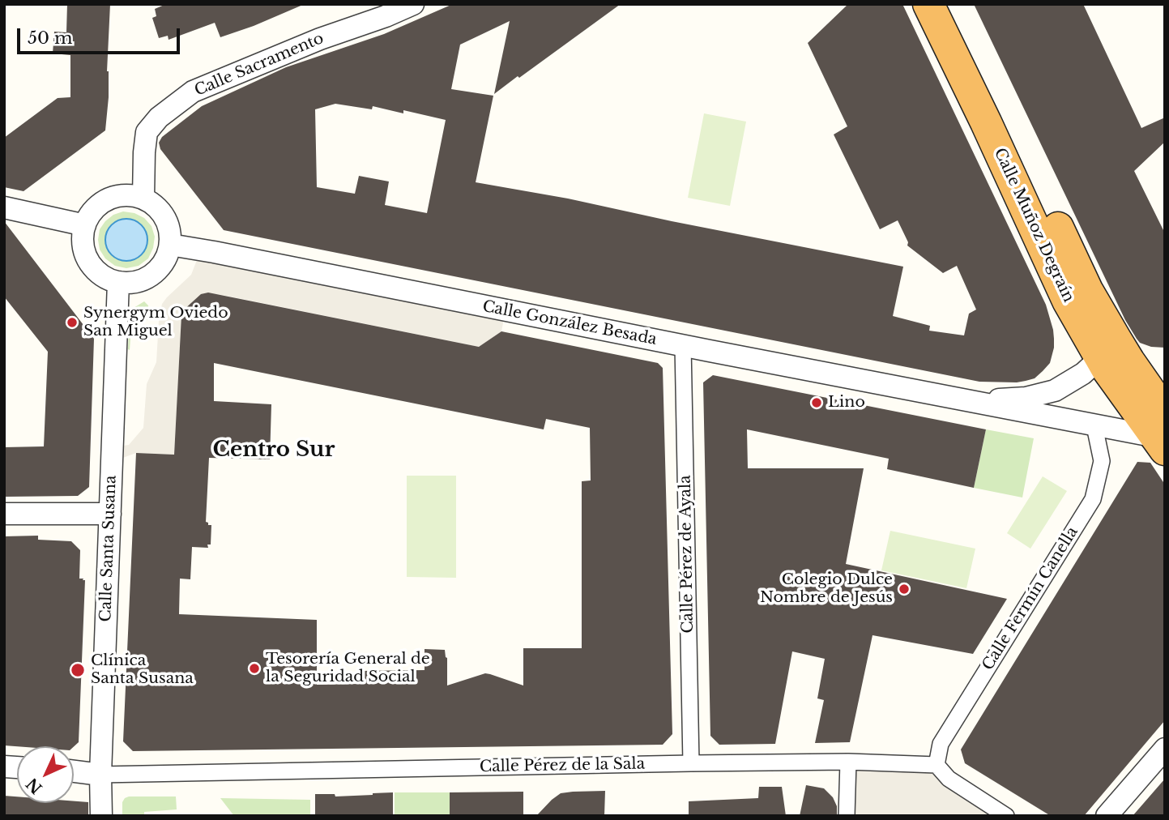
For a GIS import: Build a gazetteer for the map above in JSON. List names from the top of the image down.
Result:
{
  "streets": {
    "highway": ["Calle Muñoz Degraín"],
    "street": [
      "Calle Sacramento",
      "Calle González Besada",
      "Calle Santa Susana",
      "Calle Pérez de Ayala",
      "Calle Fermín Canella",
      "Calle Pérez de la Sala"
    ]
  },
  "crossings": [
    ["Calle Sacramento", "Calle González Besada"],
    ["Calle Sacramento", "Calle Santa Susana"],
    ["Calle Muñoz Degraín", "Calle González Besada"],
    ["Calle Muñoz Degraín", "Calle Fermín Canella"],
    ["Calle González Besada", "Calle Santa Susana"],
    ["Calle González Besada", "Calle Pérez de Ayala"],
    ["Calle González Besada", "Calle Fermín Canella"],
    ["Calle Santa Susana", "Calle Pérez de la Sala"],
    ["Calle Pérez de Ayala", "Calle Pérez de la Sala"],
    ["Calle Fermín Canella", "Calle Pérez de la Sala"]
  ],
  "districts": ["Centro Sur"],
  "places": [
    "Synergym Oviedo San Miguel",
    "Lino",
    "Colegio Dulce Nombre de Jesús",
    "Tesorería General de la Seguridad Social",
    "Clínica Santa Susana"
  ],
  "scale_bar": "50 m",
  "north": "bottom left"
}
